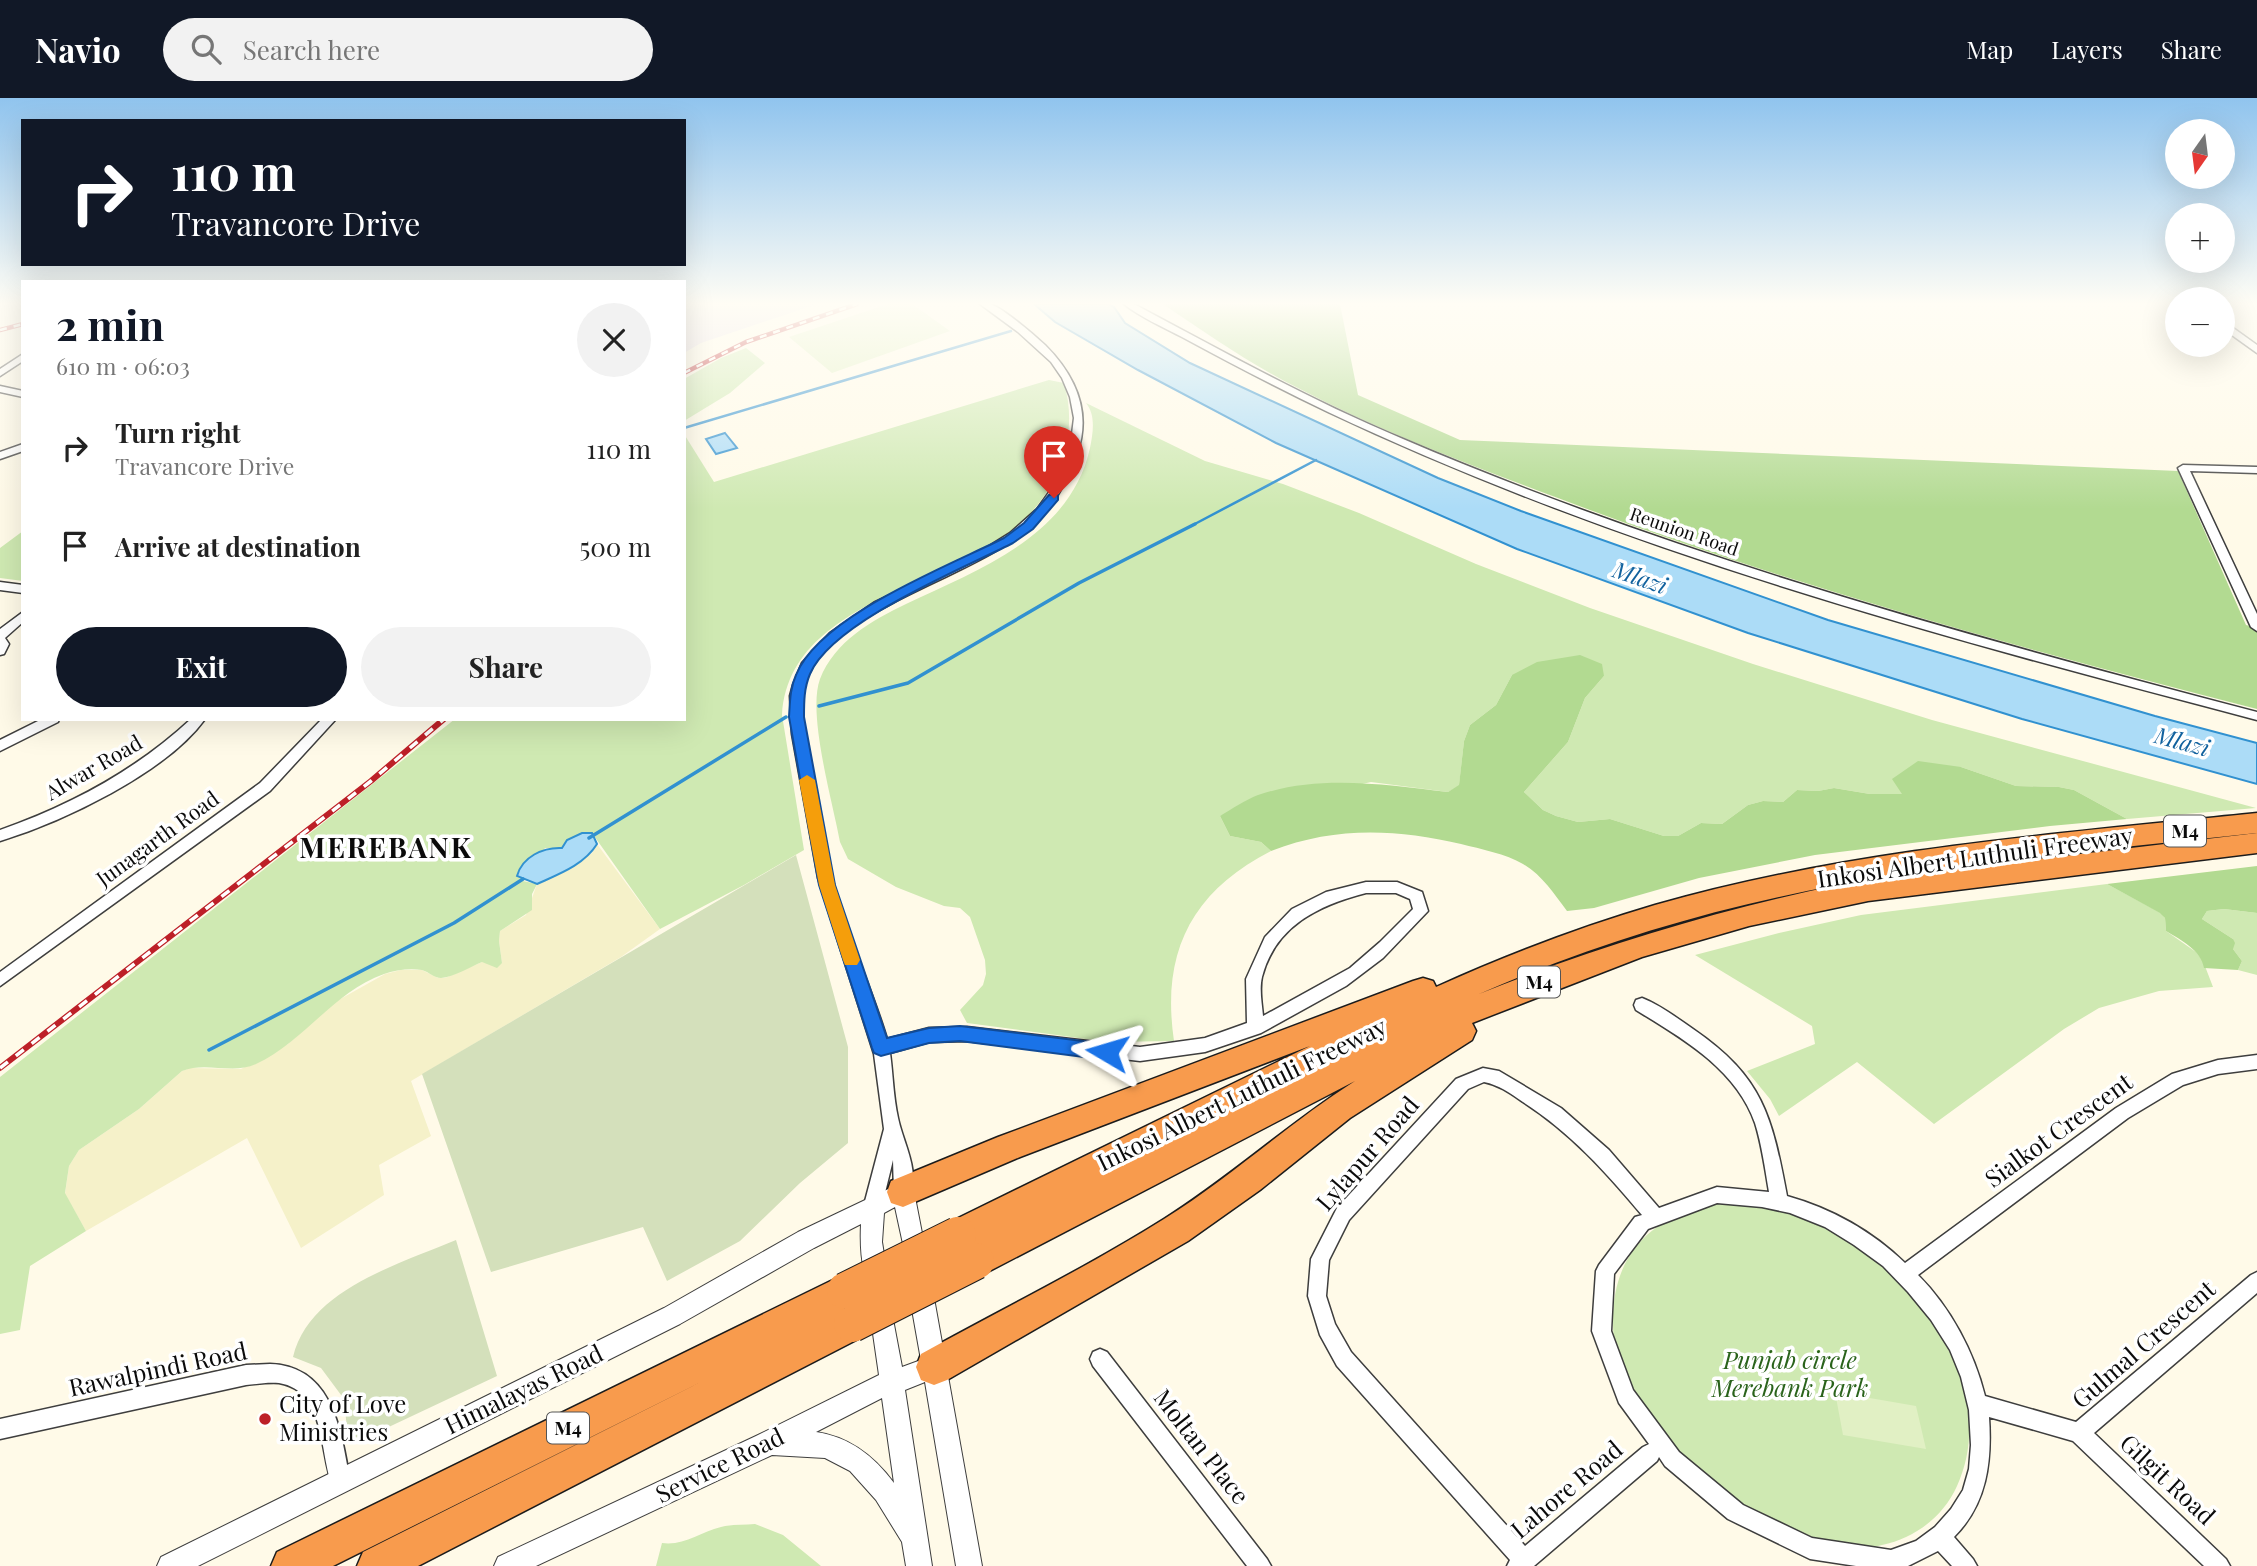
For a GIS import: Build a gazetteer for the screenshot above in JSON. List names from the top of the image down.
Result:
{
  "streets": {
    "highway": ["M4", "Inkosi Albert Luthuli Freeway"],
    "street": [
      "Reunion Road",
      "Alwar Road",
      "Junagarth Road",
      "Sialkot Crescent",
      "Lylapur Road",
      "Gulmal Crescent",
      "Rawalpindi Road",
      "Himalayas Road",
      "Moltan Place",
      "Service Road",
      "Gilgit Road",
      "Lahore Road"
    ]
  },
  "crossings": [
    ["Lylapur Road", "Lahore Road"],
    ["Gulmal Crescent", "Gilgit Road"],
    ["Rawalpindi Road", "Himalayas Road"]
  ],
  "districts": ["MEREBANK"],
  "water": ["Mlazi"],
  "parks": ["Punjab circle Merebank Park"],
  "places": ["City of Love Ministries"],
  "north": "bottom",
  "page": {
    "header": "Navio",
    "search": "Search here",
    "nav": ["Map", "Layers", "Share"],
    "map_buttons": ["+", "−"],
    "turn": ["110 m", "Travancore Drive"],
    "heading": ["2 min", "610 m · 06:03"],
    "list": [
      {
        "name": "Turn right",
        "note": "Travancore Drive",
        "value": "110 m"
      },
      {
        "name": "Arrive at destination",
        "value": "500 m"
      }
    ],
    "buttons": ["Exit", "Share"]
  }
}
